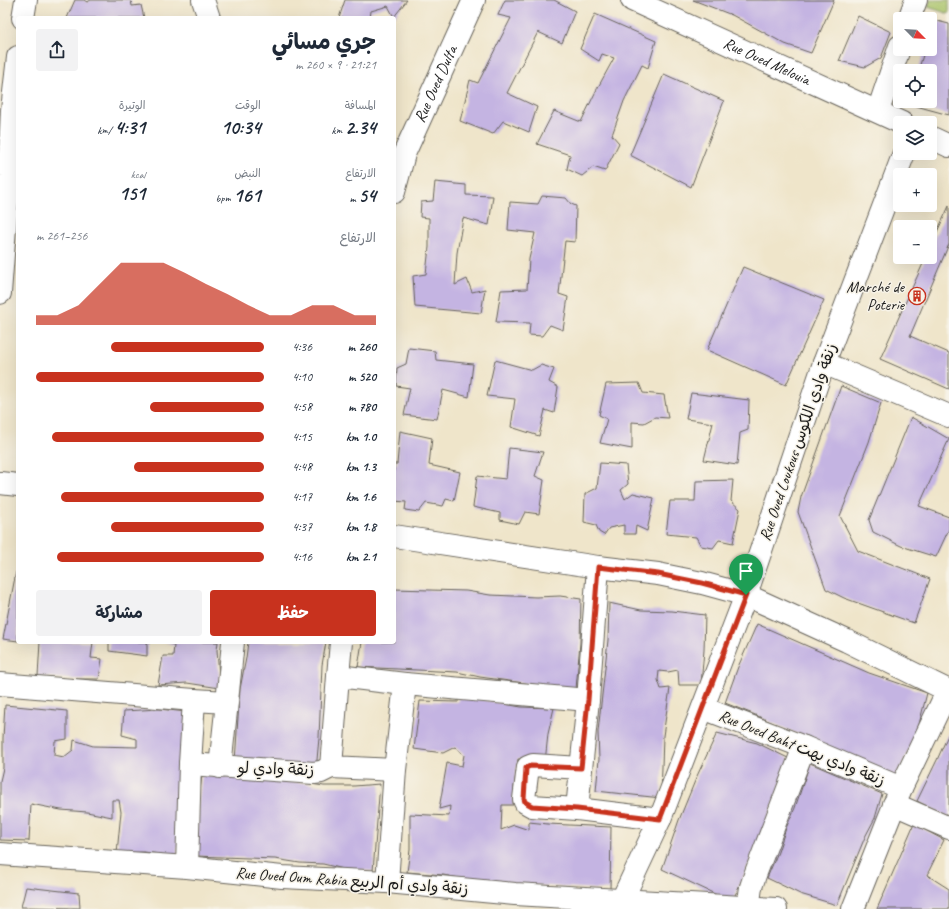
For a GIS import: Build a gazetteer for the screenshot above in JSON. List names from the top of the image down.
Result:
{
  "streets": {
    "street": [
      "Rue Oued Melouia",
      "Rue Oued Dulta",
      "Rue Oued Loukous زنقة وادي اللكوس",
      "Rue Oued Baht زنقة وادي بهت",
      "زنقة وادي لو",
      "Rue Oued Oum Rabia زنقة وادي أم الربيع"
    ]
  },
  "crossings": [
    ["Rue Oued Loukous زنقة وادي اللكوس", "Rue Oued Baht زنقة وادي بهت"],
    ["Rue Oued Loukous زنقة وادي اللكوس", "Rue Oued Oum Rabia زنقة وادي أم الربيع"]
  ],
  "places": {
    "building": ["Marché de Poterie"]
  },
  "north": "bottom right",
  "page": {
    "map_buttons": ["+", "−"],
    "heading": ["جري مسائي", "21:21 · 9 × 260 m"],
    "stats": [
      ["المسافة", "2.34 km"],
      ["الوقت", "10:34"],
      ["الوتيرة", "4:31 /km"],
      ["الارتفاع", "54 m"],
      ["النبض", "161 bpm"],
      ["kcal", "151"]
    ],
    "chart": ["الارتفاع", "256–261 m"],
    "list": [
      {
        "name": "260 m",
        "note": "4:36"
      },
      {
        "name": "520 m",
        "note": "4:10"
      },
      {
        "name": "780 m",
        "note": "4:58"
      },
      {
        "name": "1.0 km",
        "note": "4:15"
      },
      {
        "name": "1.3 km",
        "note": "4:48"
      },
      {
        "name": "1.6 km",
        "note": "4:17"
      },
      {
        "name": "1.8 km",
        "note": "4:37"
      },
      {
        "name": "2.1 km",
        "note": "4:16"
      }
    ],
    "buttons": ["حفظ", "مشاركة"]
  }
}
